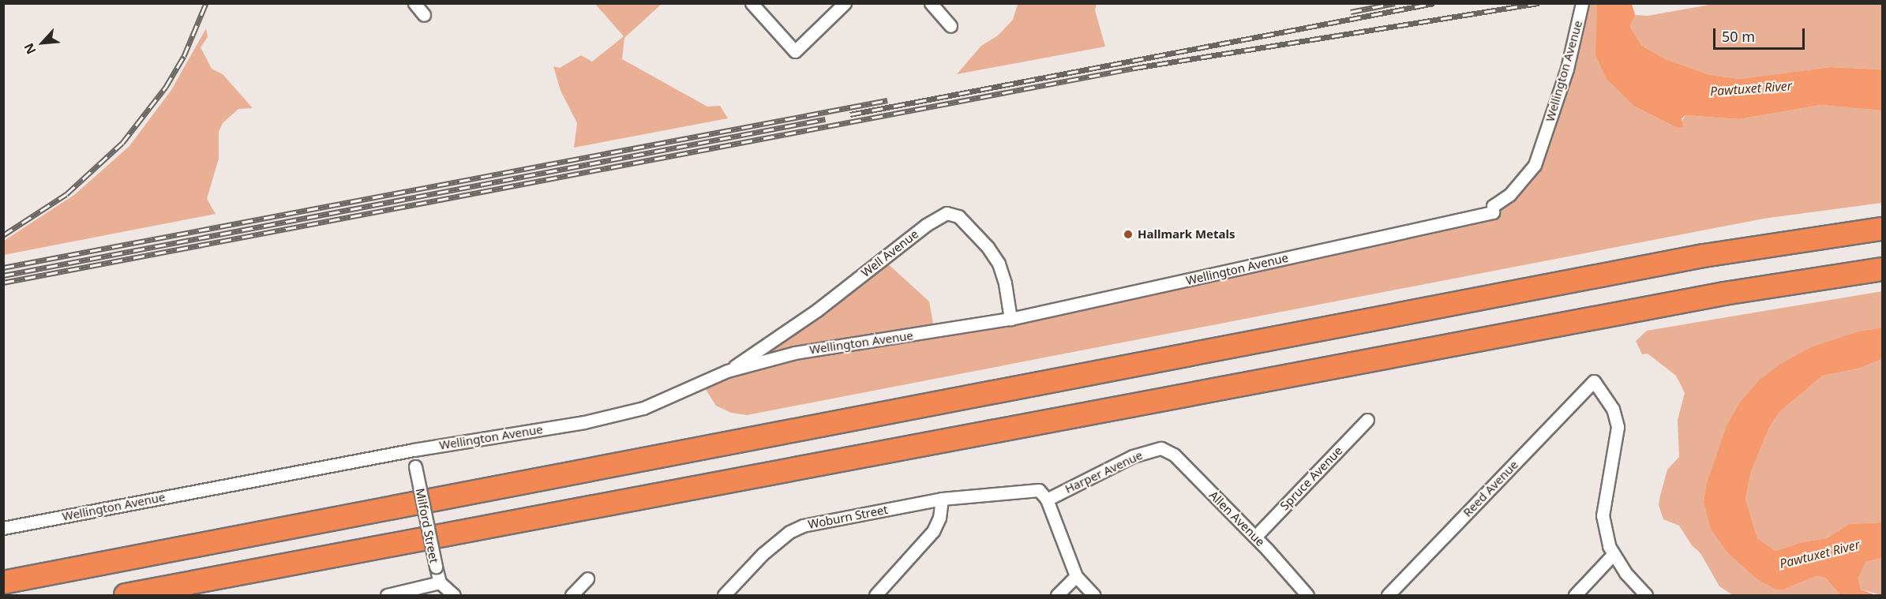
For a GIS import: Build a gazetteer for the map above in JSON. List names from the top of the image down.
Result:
{
  "streets": {
    "street": [
      "Wellington Avenue",
      "Well Avenue",
      "Harper Avenue",
      "Spruce Avenue",
      "Reed Avenue",
      "Woburn Street",
      "Allen Avenue",
      "Milford Street"
    ]
  },
  "crossings": [
    ["Wellington Avenue", "Well Avenue"],
    ["Wellington Avenue", "Milford Street"],
    ["Harper Avenue", "Allen Avenue"],
    ["Spruce Avenue", "Allen Avenue"]
  ],
  "water": ["Pawtuxet River"],
  "places": ["Hallmark Metals"],
  "scale_bar": "50 m",
  "north": "bottom left"
}
